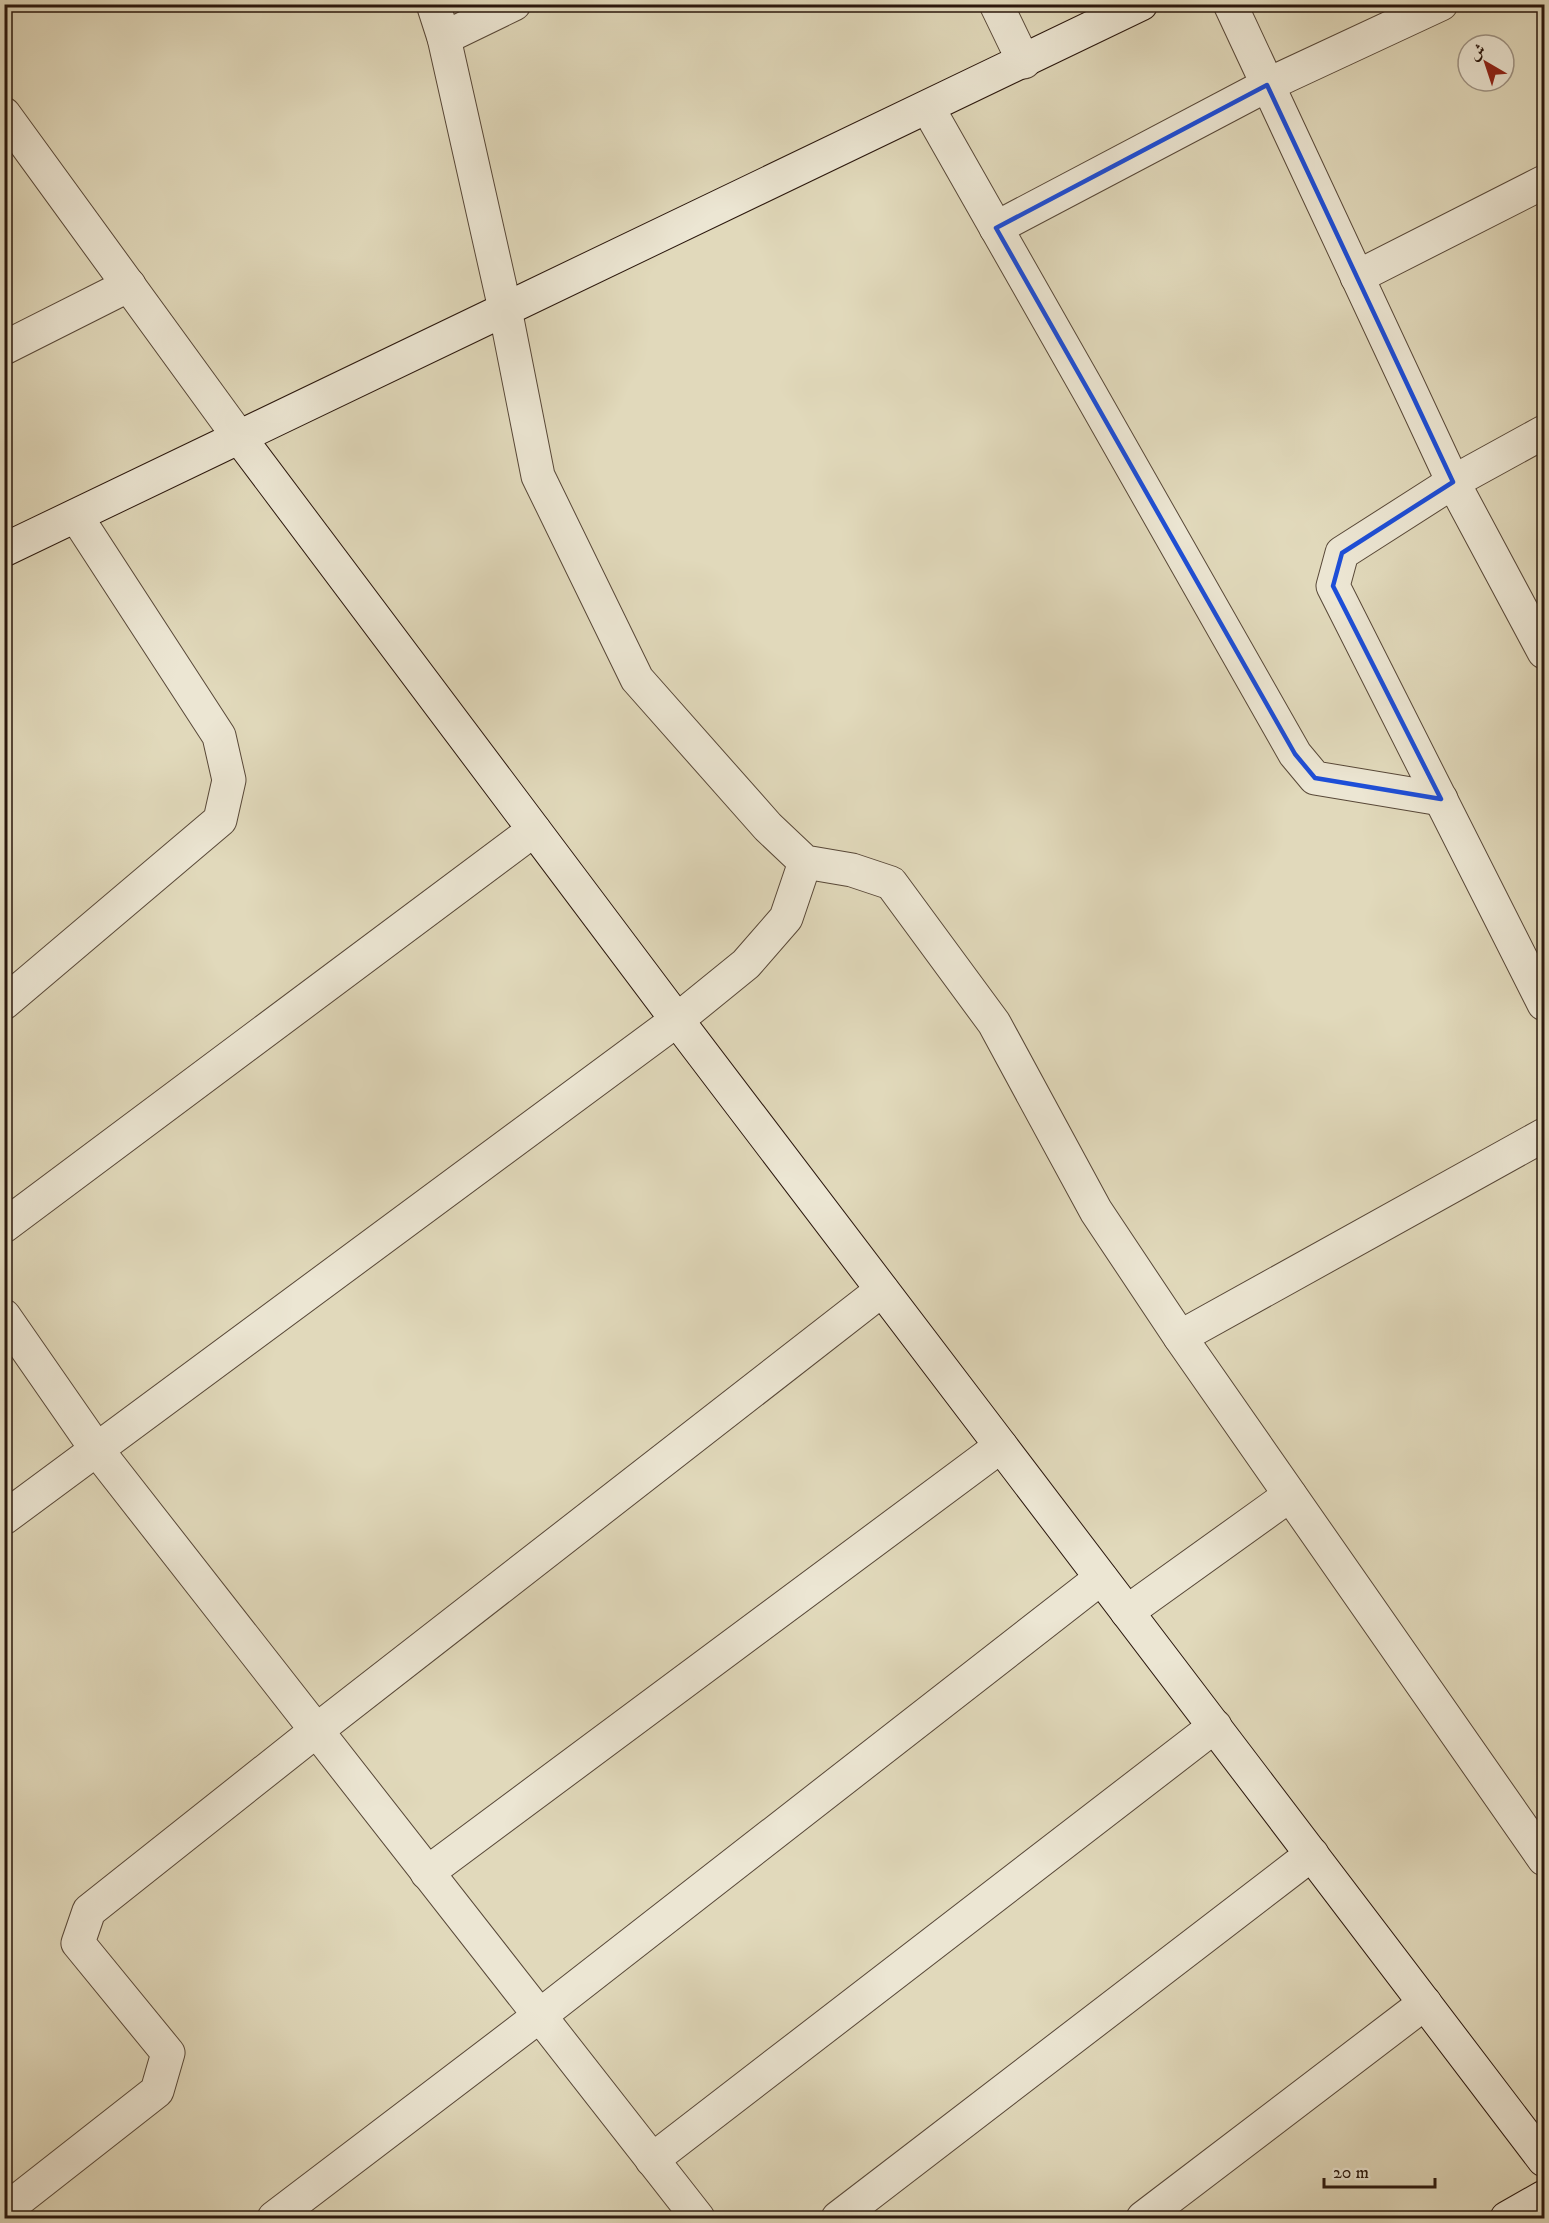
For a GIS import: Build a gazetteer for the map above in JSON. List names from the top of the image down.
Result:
{
  "scale_bar": "20 m",
  "north": "top left"
}
